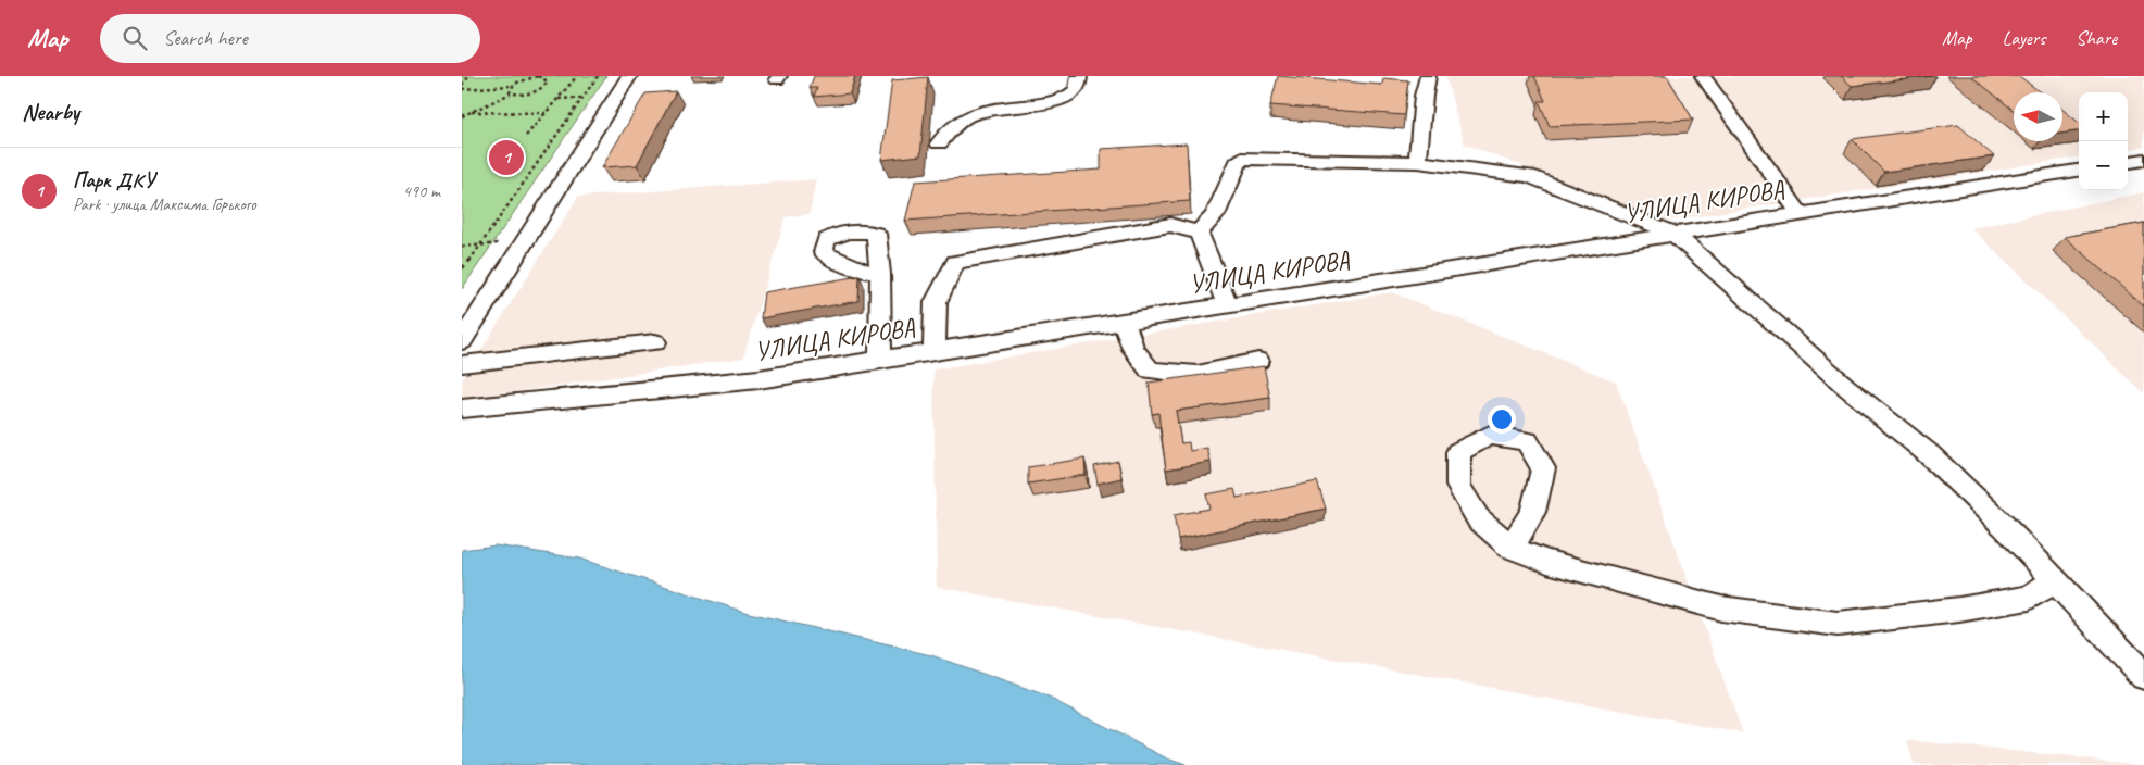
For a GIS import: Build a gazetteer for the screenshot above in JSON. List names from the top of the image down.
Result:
{
  "streets": {
    "street": ["УЛИЦА КИРОВА"]
  },
  "north": "left",
  "page": {
    "header": "Map",
    "search": "Search here",
    "nav": ["Map", "Layers", "Share"],
    "heading": "Nearby",
    "map_buttons": ["+", "−"],
    "pins": "1",
    "list": [
      {
        "mark": "1",
        "name": "Парк ДКУ",
        "note": "Park · улица Максима Горького",
        "value": "490 m"
      }
    ]
  }
}
